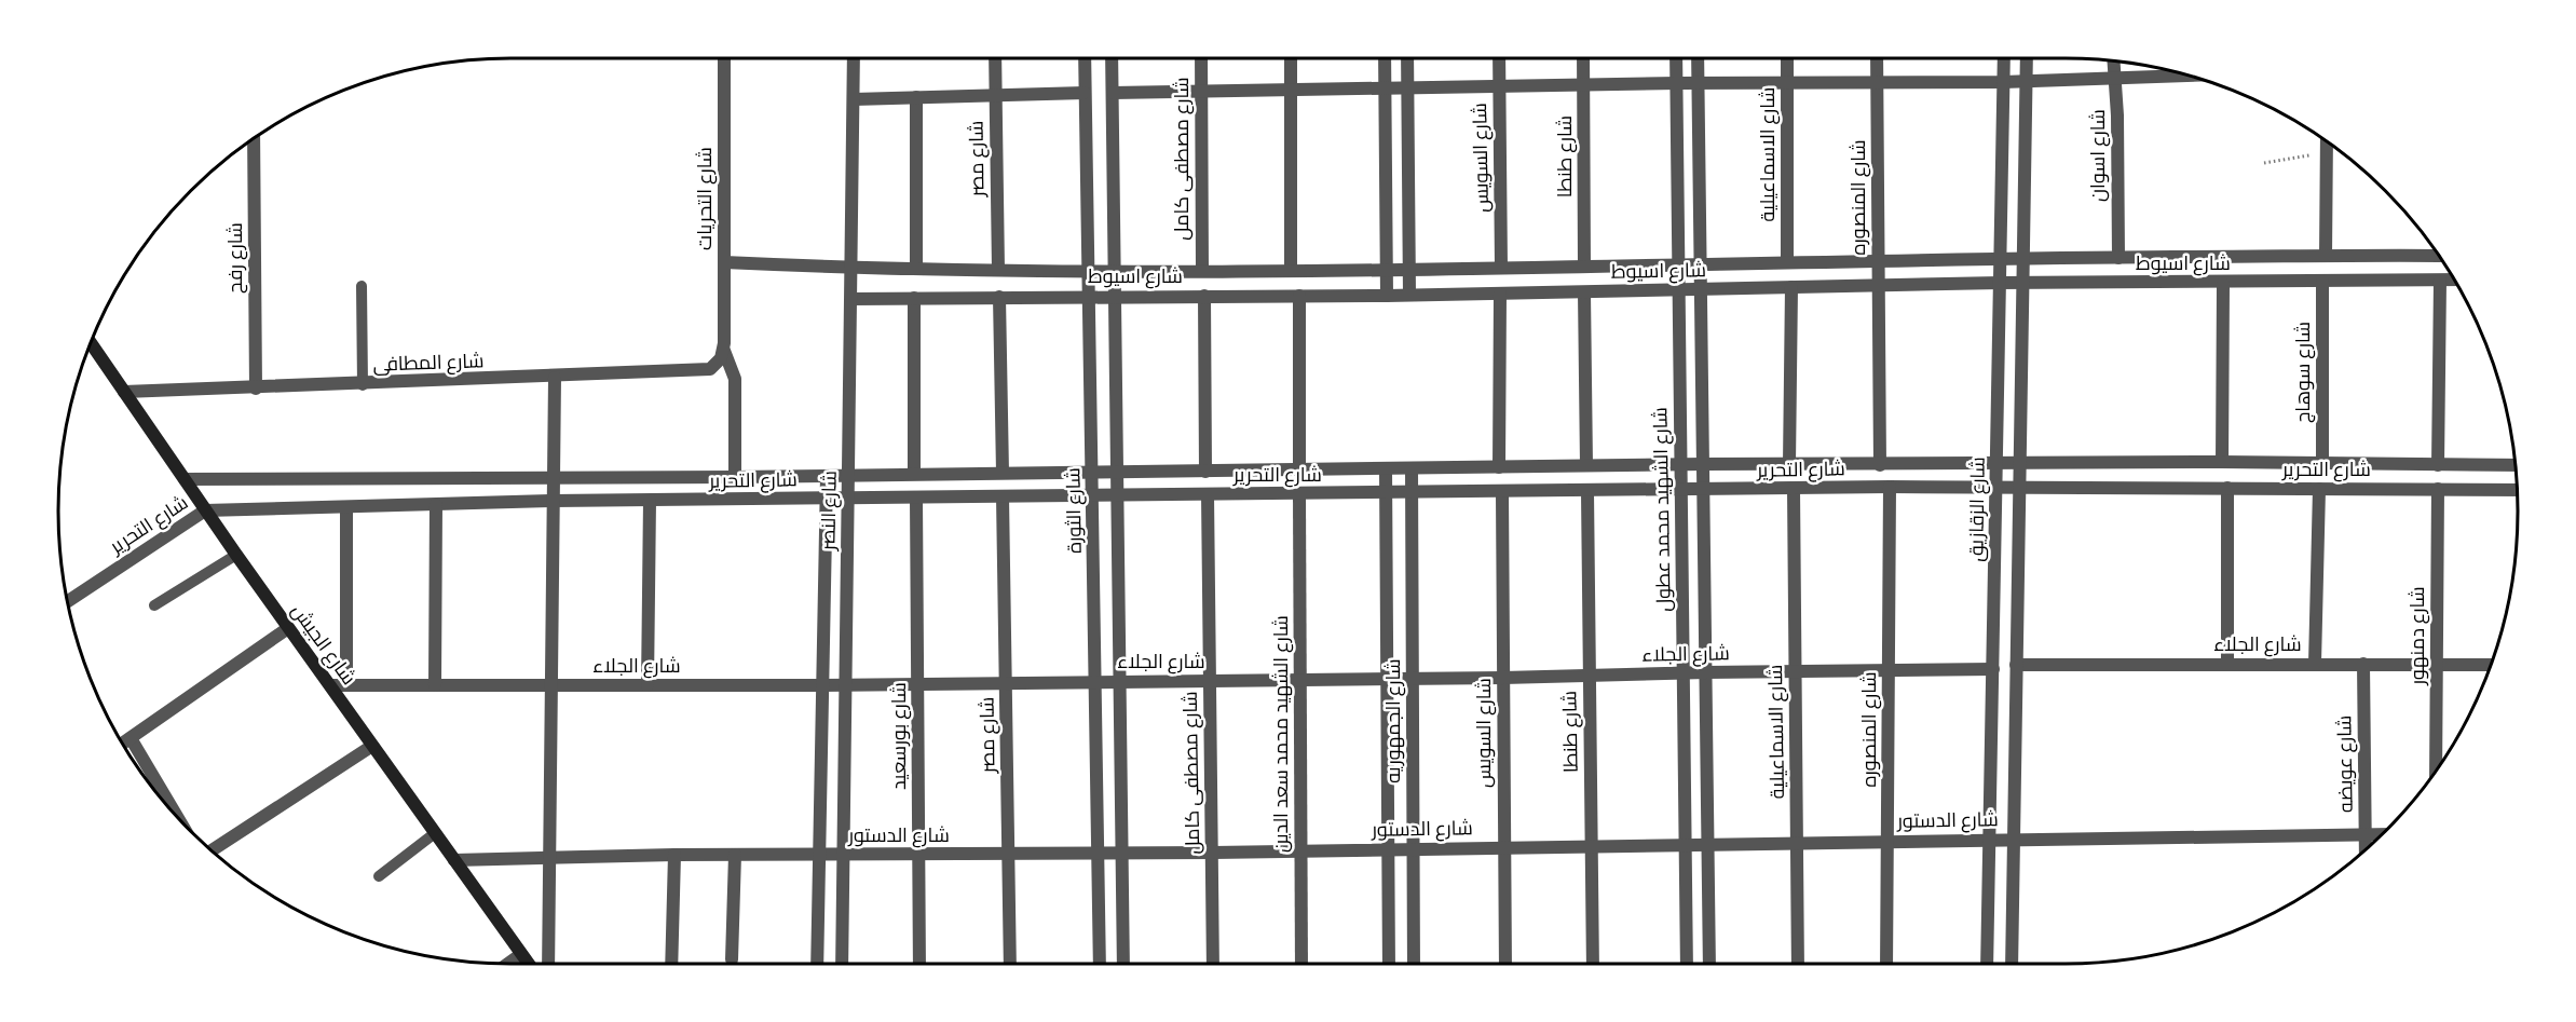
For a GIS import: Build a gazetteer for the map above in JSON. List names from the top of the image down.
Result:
{
  "streets": {
    "main road": ["شارع الجيش"],
    "street": [
      "شارع الاسماعيلية",
      "شارع اسوان",
      "شارع طنطا",
      "شارع السويس",
      "شارع مصر",
      "شارع مصطفى كامل",
      "شارع المنصوره",
      "شارع التحريات",
      "شارع رفح",
      "شارع اسيوط",
      "شارع المطافى",
      "شارع سوهاج",
      "شارع التحرير",
      "شارع الشهيد محمد عطول",
      "شارع الزقازيق",
      "شارع النصر",
      "شارع الثورة",
      "شارع دمنهور",
      "شارع الجلاء",
      "شارع الجمهوريه",
      "شارع الشهيد محمد سعد الدين",
      "شارع بورسعيد",
      "شارع عويضه",
      "شارع الدستور"
    ]
  },
  "crossings": [
    ["شارع الاسماعيلية", "شارع اسيوط"],
    ["شارع الاسماعيلية", "شارع التحرير"],
    ["شارع الاسماعيلية", "شارع الجلاء"],
    ["شارع الاسماعيلية", "شارع الدستور"],
    ["شارع اسوان", "شارع اسيوط"],
    ["شارع طنطا", "شارع اسيوط"],
    ["شارع طنطا", "شارع التحرير"],
    ["شارع طنطا", "شارع الجلاء"],
    ["شارع طنطا", "شارع الدستور"],
    ["شارع السويس", "شارع اسيوط"],
    ["شارع السويس", "شارع التحرير"],
    ["شارع السويس", "شارع الجلاء"],
    ["شارع السويس", "شارع الدستور"],
    ["شارع مصر", "شارع اسيوط"],
    ["شارع مصر", "شارع التحرير"],
    ["شارع مصر", "شارع الجلاء"],
    ["شارع مصر", "شارع الدستور"],
    ["شارع مصطفى كامل", "شارع اسيوط"],
    ["شارع مصطفى كامل", "شارع التحرير"],
    ["شارع مصطفى كامل", "شارع الجلاء"],
    ["شارع مصطفى كامل", "شارع الدستور"],
    ["شارع المنصوره", "شارع اسيوط"],
    ["شارع المنصوره", "شارع التحرير"],
    ["شارع المنصوره", "شارع الجلاء"],
    ["شارع المنصوره", "شارع الدستور"],
    ["شارع التحريات", "شارع اسيوط"],
    ["شارع التحريات", "شارع المطافى"],
    ["شارع التحريات", "شارع التحرير"],
    ["شارع رفح", "شارع المطافى"],
    ["شارع اسيوط", "شارع سوهاج"],
    ["شارع اسيوط", "شارع الشهيد محمد عطول"],
    ["شارع اسيوط", "شارع الزقازيق"],
    ["شارع اسيوط", "شارع النصر"],
    ["شارع اسيوط", "شارع الثورة"],
    ["شارع المطافى", "شارع الجيش"],
    ["شارع سوهاج", "شارع التحرير"],
    ["شارع التحرير", "شارع الشهيد محمد عطول"],
    ["شارع التحرير", "شارع الزقازيق"],
    ["شارع التحرير", "شارع النصر"],
    ["شارع التحرير", "شارع الثورة"],
    ["شارع التحرير", "شارع دمنهور"],
    ["شارع التحرير", "شارع الجيش"],
    ["شارع التحرير", "شارع الجمهوريه"],
    ["شارع التحرير", "شارع الشهيد محمد سعد الدين"],
    ["شارع التحرير", "شارع بورسعيد"],
    ["شارع الشهيد محمد عطول", "شارع الجلاء"],
    ["شارع الشهيد محمد عطول", "شارع الدستور"],
    ["شارع الزقازيق", "شارع الجلاء"],
    ["شارع الزقازيق", "شارع الدستور"],
    ["شارع النصر", "شارع الجلاء"],
    ["شارع النصر", "شارع الدستور"],
    ["شارع الثورة", "شارع الجلاء"],
    ["شارع الثورة", "شارع الدستور"],
    ["شارع دمنهور", "شارع الجلاء"],
    ["شارع الجيش", "شارع الجلاء"],
    ["شارع الجيش", "شارع الدستور"],
    ["شارع الجلاء", "شارع الجمهوريه"],
    ["شارع الجلاء", "شارع الشهيد محمد سعد الدين"],
    ["شارع الجلاء", "شارع بورسعيد"],
    ["شارع الجلاء", "شارع عويضه"],
    ["شارع الجمهوريه", "شارع الدستور"],
    ["شارع الشهيد محمد سعد الدين", "شارع الدستور"],
    ["شارع بورسعيد", "شارع الدستور"],
    ["شارع عويضه", "شارع الدستور"]
  ]
}
